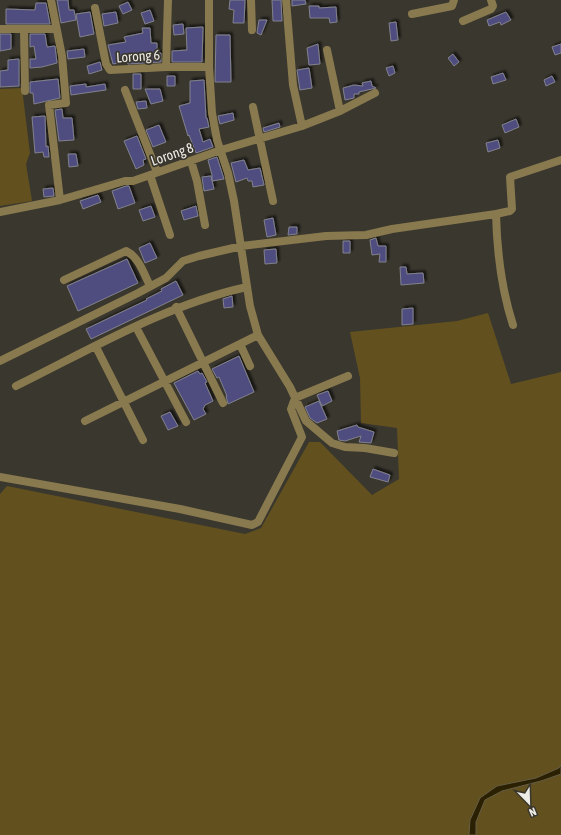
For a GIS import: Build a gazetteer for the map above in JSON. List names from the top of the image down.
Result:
{
  "streets": {
    "street": ["Lorong 6", "Lorong 8"]
  },
  "north": "bottom right"
}
